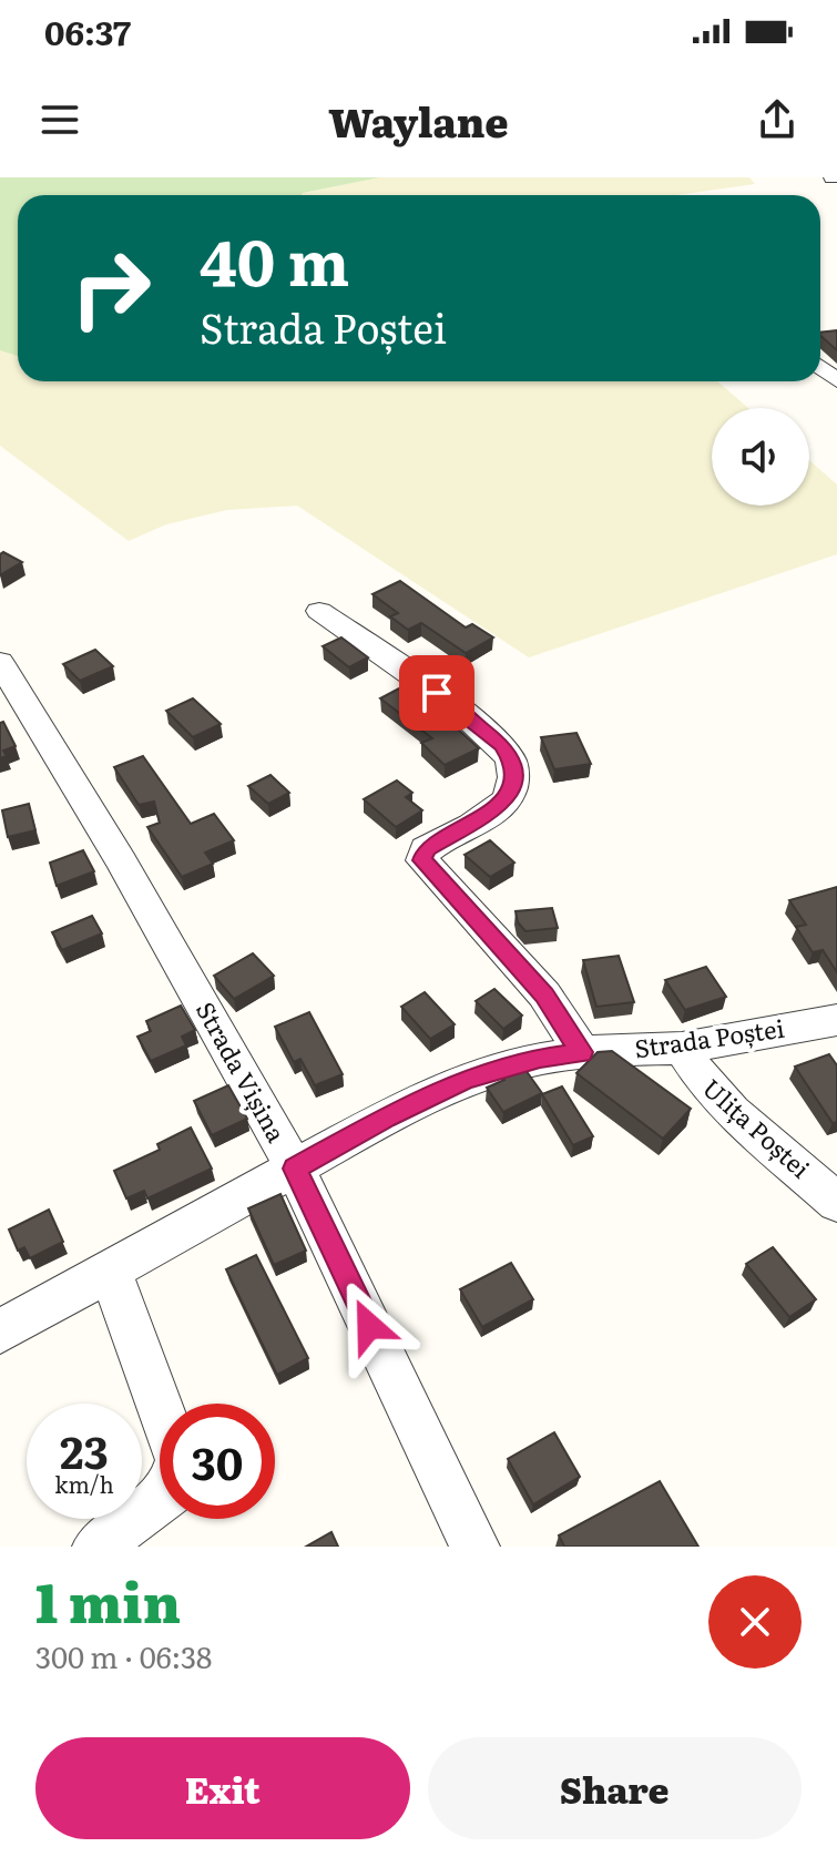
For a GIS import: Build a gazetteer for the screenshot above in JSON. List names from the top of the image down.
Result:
{
  "streets": {
    "street": ["Strada Poștei", "Strada Vișina", "Ulița Poștei"]
  },
  "crossings": [
    ["Strada Poștei", "Strada Vișina"],
    ["Strada Poștei", "Ulița Poștei"]
  ],
  "page": {
    "status": "06:37",
    "header": "Waylane",
    "turn": ["40 m", "Strada Poștei"],
    "speed": "23 km/h",
    "limit": "30",
    "heading": ["1 min", "300 m · 06:38"],
    "buttons": ["Exit", "Share"]
  }
}
